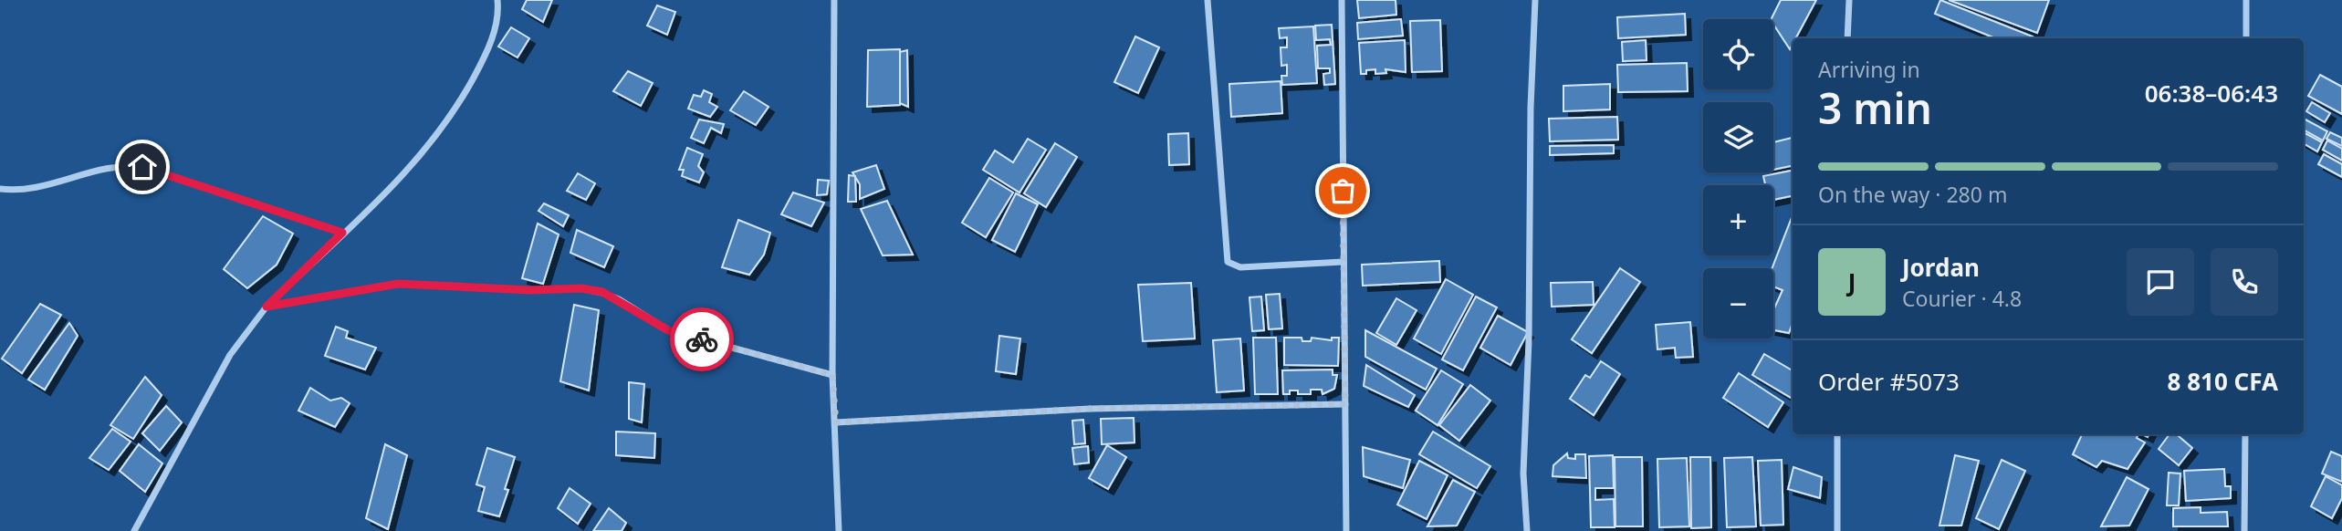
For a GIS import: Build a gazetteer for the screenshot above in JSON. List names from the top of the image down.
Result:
{
  "page": {
    "map_buttons": ["+", "−"],
    "heading": ["3 min", "Arriving in", "06:38–06:43"],
    "panel": [
      "Jordan",
      "Courier · 4.8",
      "Order #5073",
      "8 810 CFA"
    ],
    "bar": "On the way · 280 m",
    "round": "J"
  }
}
